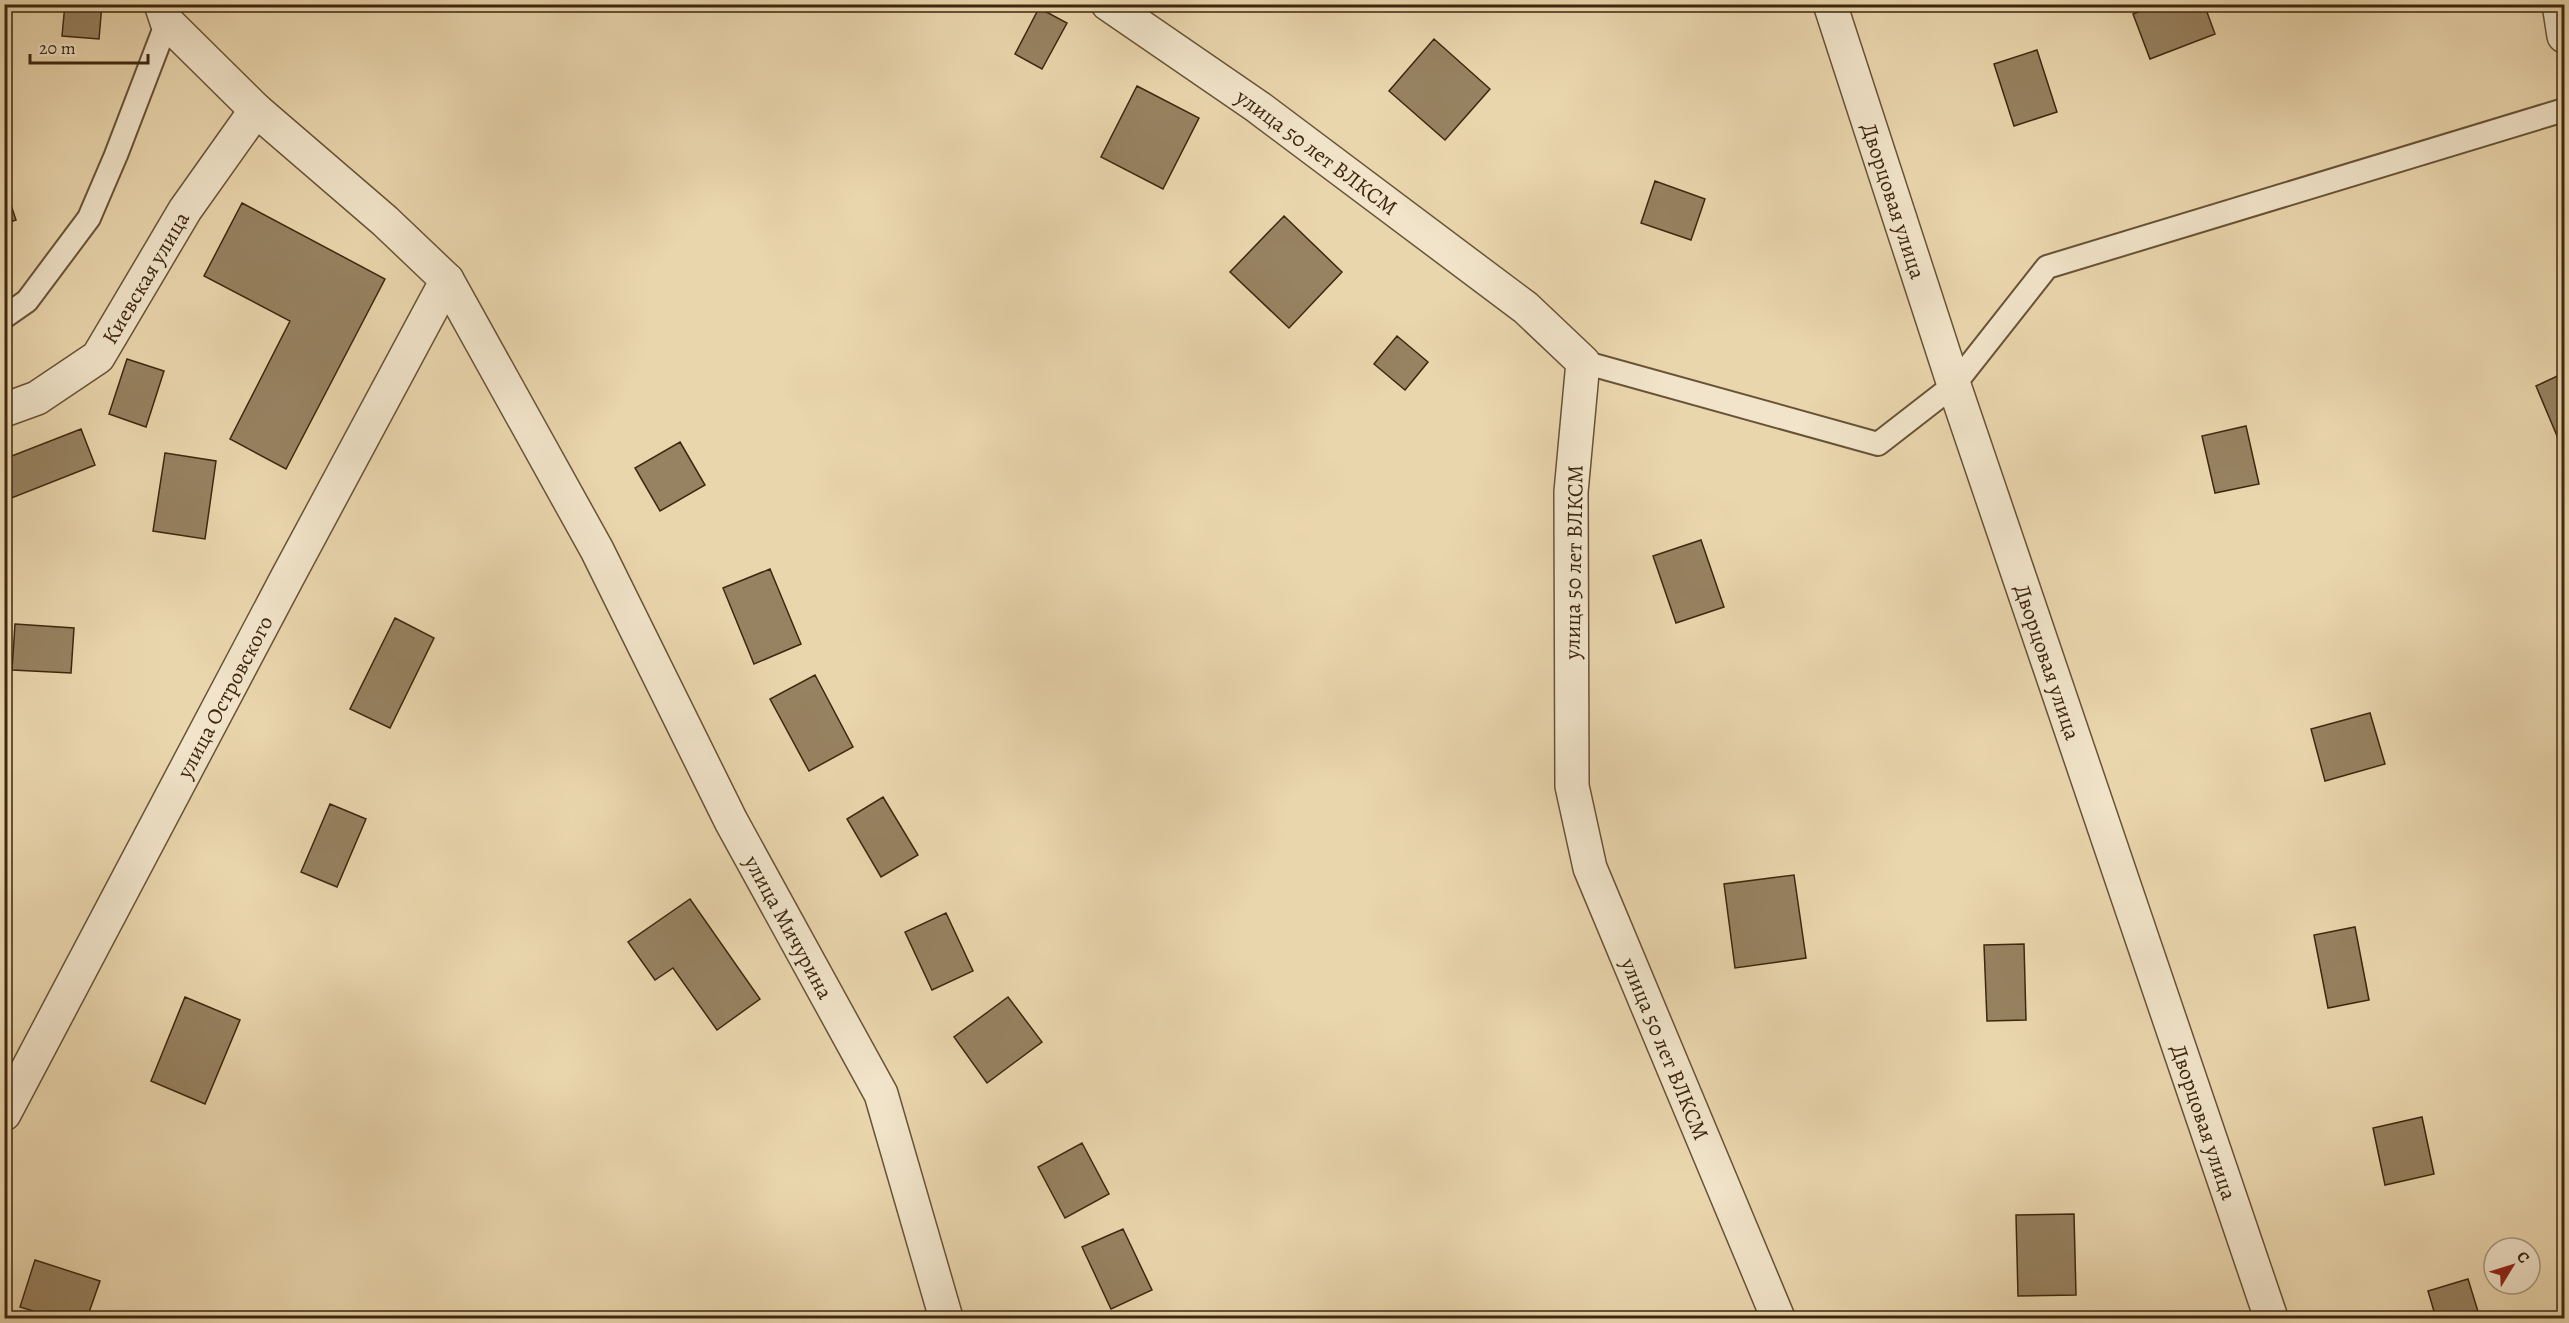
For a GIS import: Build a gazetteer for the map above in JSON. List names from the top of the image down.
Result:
{
  "streets": {
    "street": [
      "улица 50 лет ВЛКСМ",
      "Дворцовая улица",
      "Киевская улица",
      "улица Островского",
      "улица Мичурина"
    ]
  },
  "crossings": [
    ["Киевская улица", "улица Мичурина"],
    ["улица Островского", "улица Мичурина"]
  ],
  "scale_bar": "20 m",
  "north": "top right"
}
